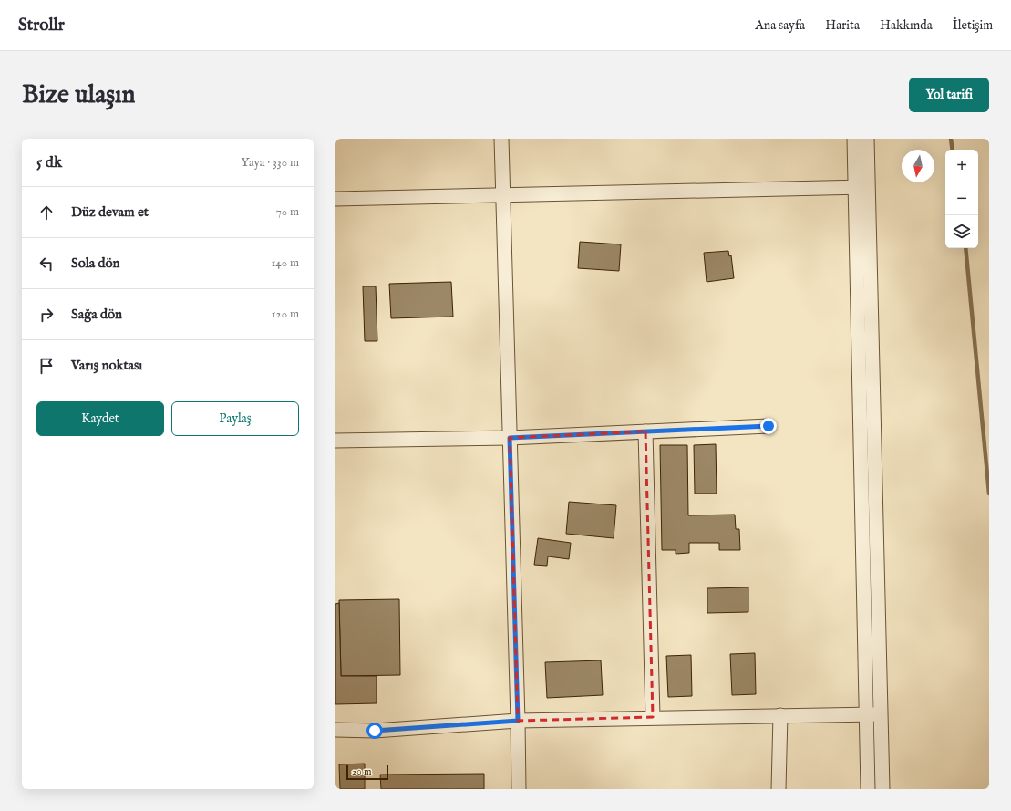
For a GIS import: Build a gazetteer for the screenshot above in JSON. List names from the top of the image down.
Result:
{
  "scale_bar": "20 m",
  "north": "bottom",
  "page": {
    "header": "Strollr",
    "nav": [
      "Ana sayfa",
      "Harita",
      "Hakkında",
      "İletişim"
    ],
    "buttons": [
      "Yol tarifi",
      ["Kaydet", "Paylaş"]
    ],
    "title": "Bize ulaşın",
    "heading": ["5 dk", "Yaya · 330 m"],
    "map_buttons": ["+", "−"],
    "list": [
      ["Düz devam et", "70 m"],
      ["Sola dön", "140 m"],
      ["Sağa dön", "120 m"],
      "Varış noktası"
    ],
    "scale": "20 m"
  }
}
